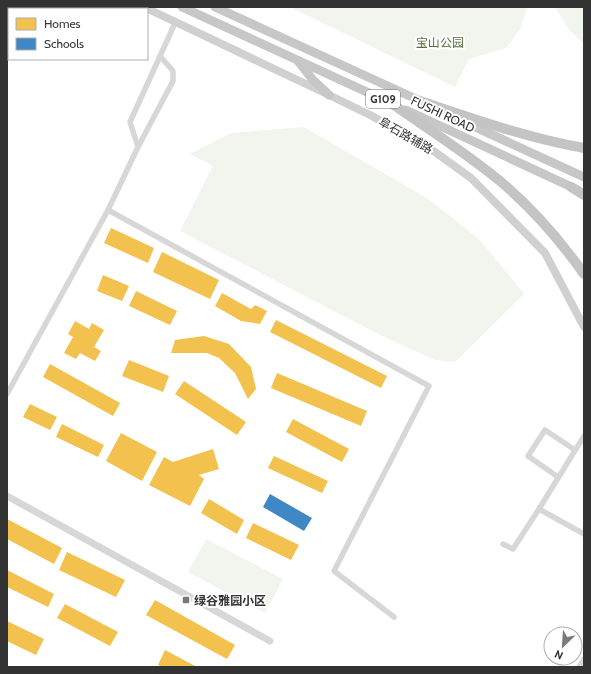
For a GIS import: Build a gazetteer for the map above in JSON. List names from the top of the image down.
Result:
{
  "streets": {
    "highway": ["G109", "FUSHI ROAD"],
    "main road": ["阜石路辅路"]
  },
  "parks": ["宝山公园"],
  "places": {
    "transit": ["绿谷雅园小区"]
  },
  "legend": ["Homes", "Schools"],
  "north": "bottom left"
}
